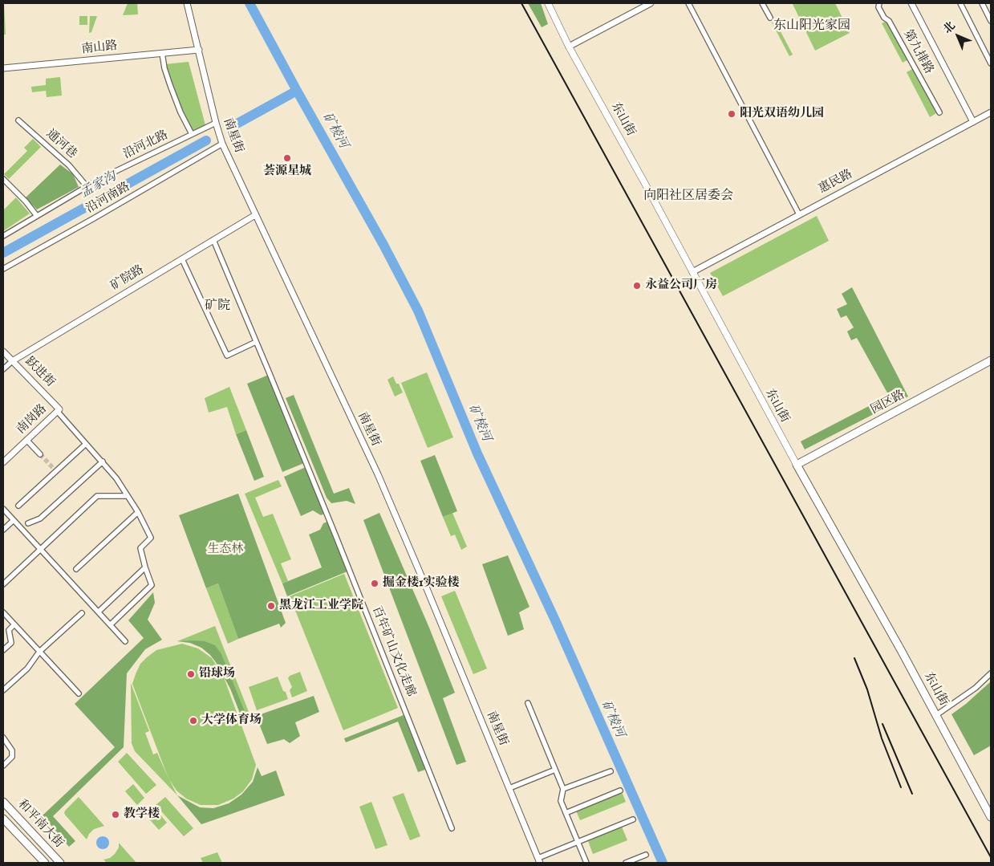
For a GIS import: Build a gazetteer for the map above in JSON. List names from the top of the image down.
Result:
{
  "streets": {
    "main road": ["东山街", "园区路", "和平南大街"],
    "street": [
      "南山路",
      "第九排路",
      "南星街",
      "通河巷",
      "沿河北路",
      "惠民路",
      "沿河南路",
      "矿院路",
      "跃进街",
      "南岗路",
      "百年矿山文化走廊"
    ]
  },
  "crossings": [
    ["南山路", "南星街"],
    ["东山街", "惠民路"],
    ["东山街", "园区路"],
    ["南星街", "沿河北路"],
    ["南星街", "沿河南路"],
    ["南星街", "矿院路"],
    ["通河巷", "沿河北路"],
    ["矿院路", "跃进街"],
    ["矿院路", "百年矿山文化走廊"],
    ["跃进街", "南岗路"]
  ],
  "districts": ["东山阳光家园", "向阳社区居委会", "矿院"],
  "water": ["矿棱河", "孟家沟"],
  "parks": ["生态林"],
  "places": [
    "阳光双语幼儿园",
    "荟源星城",
    "永益公司厂房",
    "掘金楼1实验楼",
    "黑龙江工业学院",
    "铅球场",
    "大学体育场",
    "教学楼"
  ],
  "north": "top left"
}
